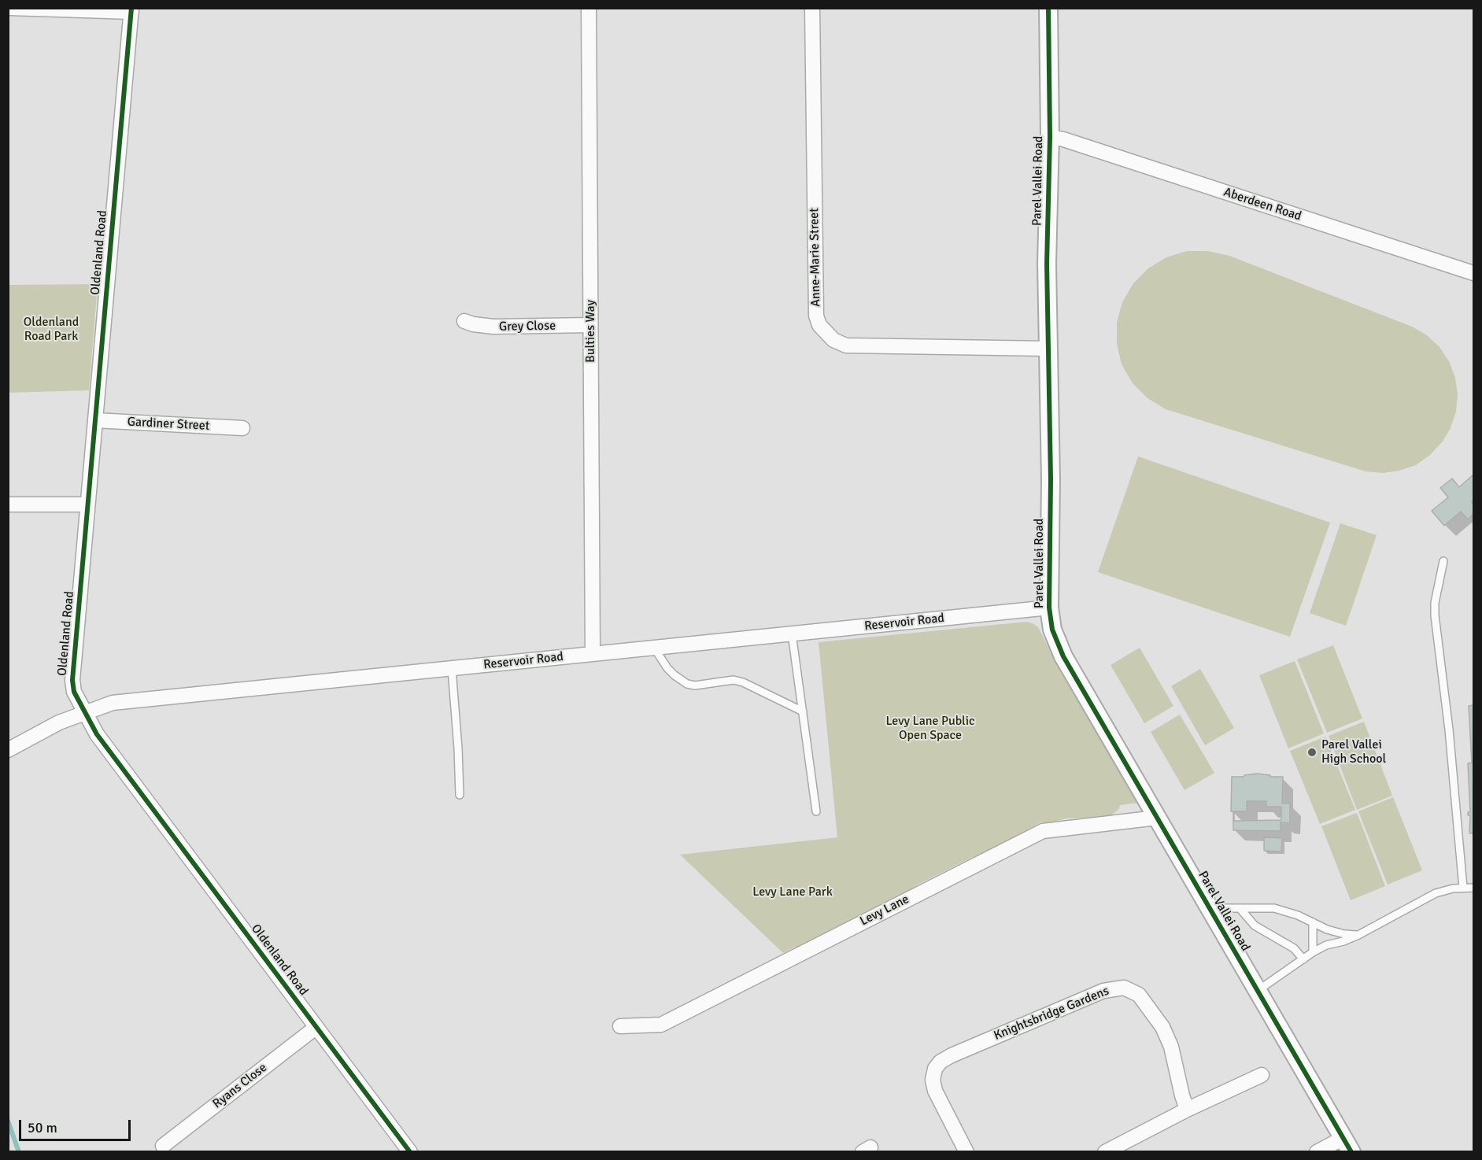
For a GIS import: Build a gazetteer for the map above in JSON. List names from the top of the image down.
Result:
{
  "streets": {
    "street": [
      "Parel Vallei Road",
      "Aberdeen Road",
      "Oldenland Road",
      "Anne-Marie Street",
      "Grey Close",
      "Bulties Way",
      "Gardiner Street",
      "Reservoir Road",
      "Levy Lane",
      "Knightsbridge Gardens",
      "Ryans Close"
    ]
  },
  "crossings": [
    ["Parel Vallei Road", "Aberdeen Road"],
    ["Parel Vallei Road", "Anne-Marie Street"],
    ["Parel Vallei Road", "Reservoir Road"],
    ["Parel Vallei Road", "Levy Lane"],
    ["Oldenland Road", "Gardiner Street"],
    ["Oldenland Road", "Reservoir Road"],
    ["Oldenland Road", "Ryans Close"],
    ["Grey Close", "Bulties Way"],
    ["Bulties Way", "Reservoir Road"]
  ],
  "parks": ["Oldenland Road Park", "Levy Lane Public Open Space", "Levy Lane Park"],
  "places": ["Parel Vallei High School"],
  "scale_bar": "50 m"
}
